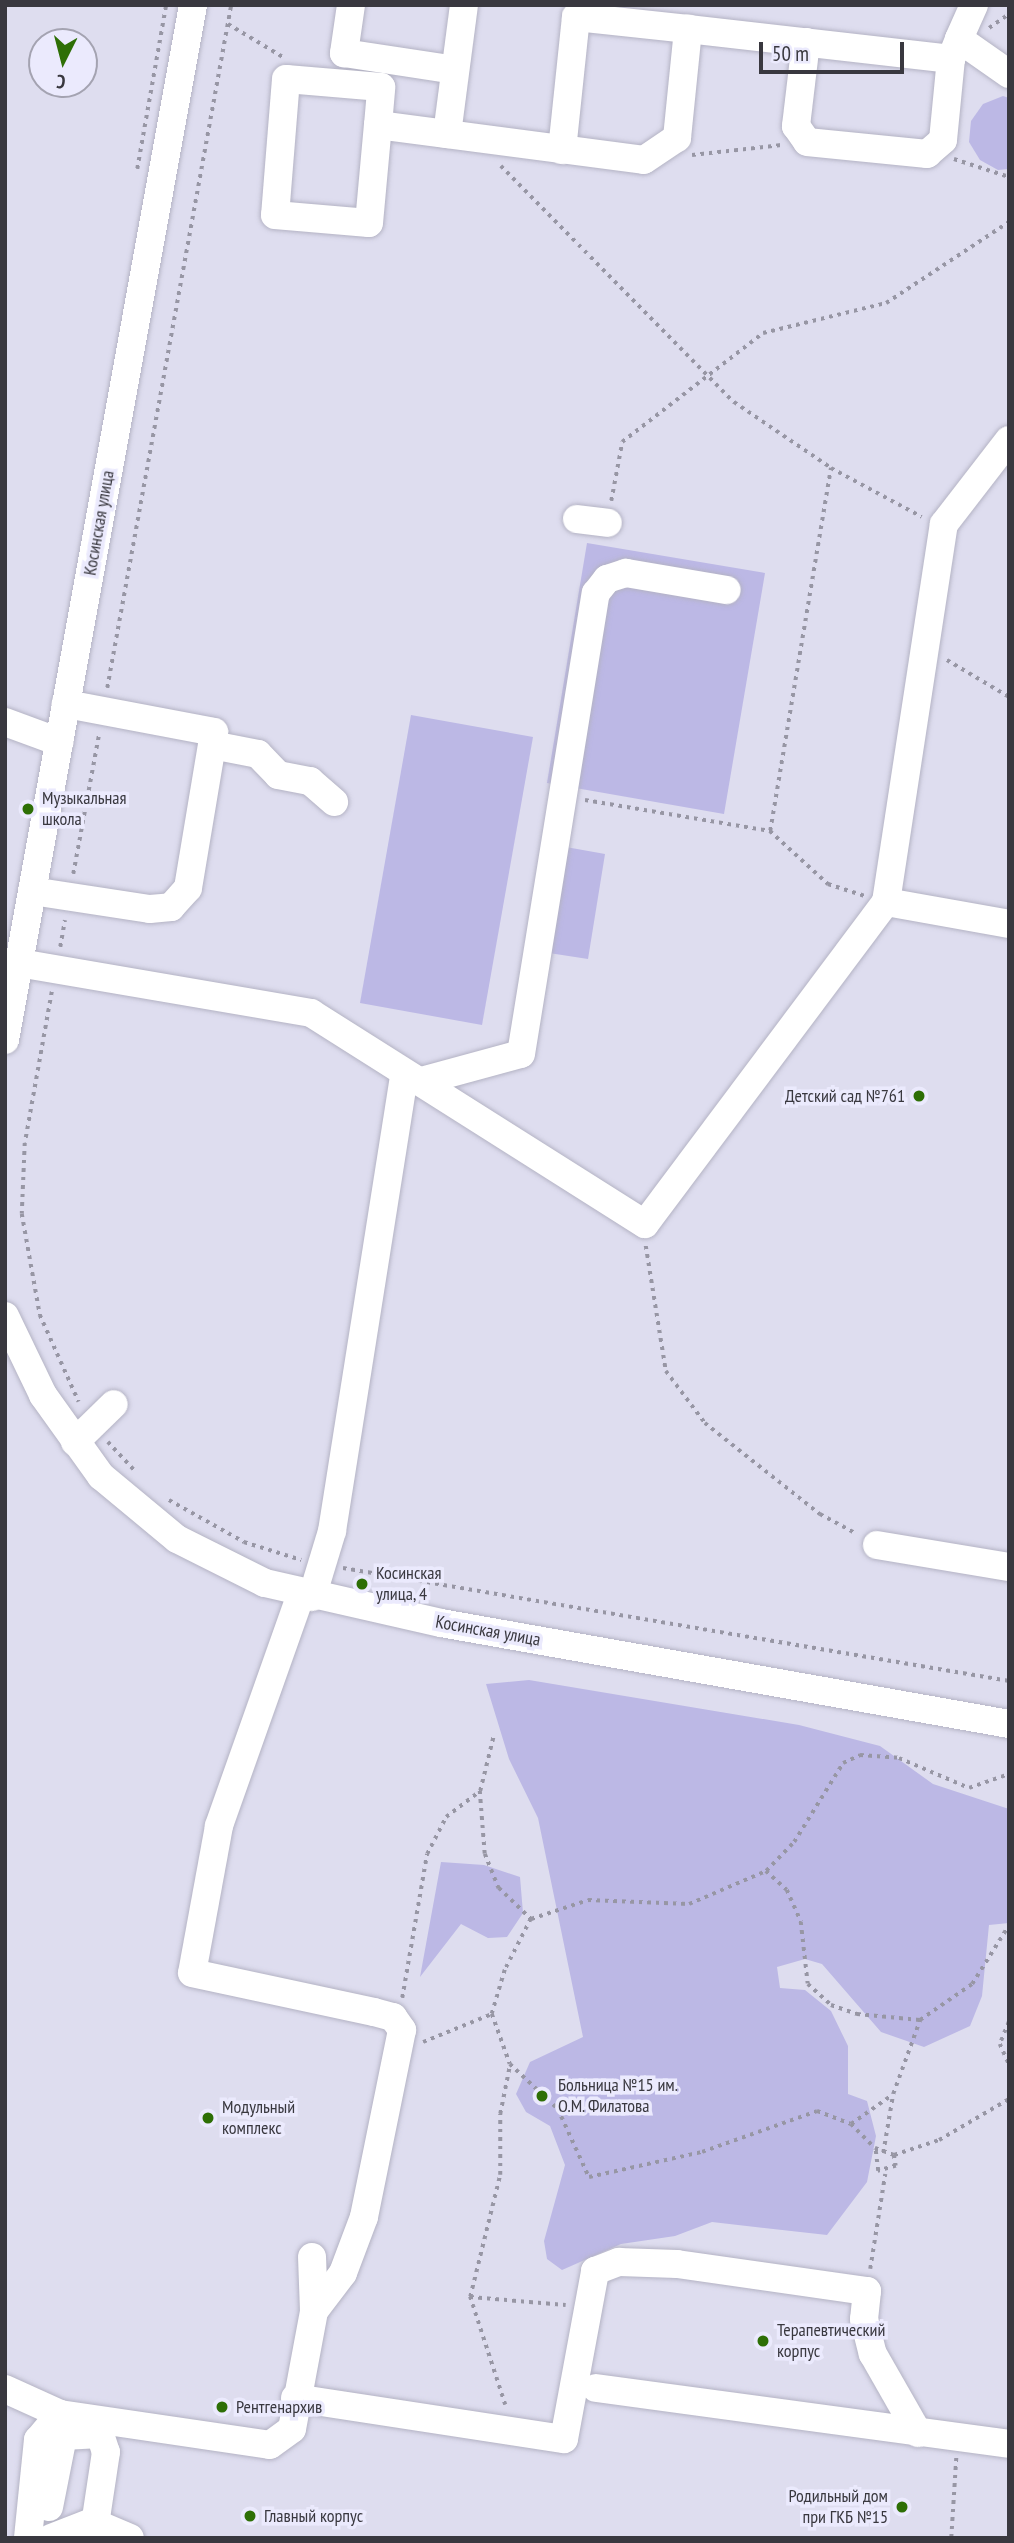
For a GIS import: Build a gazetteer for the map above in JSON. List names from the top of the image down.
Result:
{
  "streets": {
    "street": ["Косинская улица"]
  },
  "places": [
    "Музыкальная школа",
    "Детский сад №761",
    "Косинская улица, 4",
    "Больница №15 им. О.М. Филатова",
    "Модульный комплекс",
    "Терапевтический корпус",
    "Рентгенархив",
    "Родильный дом при ГКБ №15",
    "Главный корпус"
  ],
  "scale_bar": "50 m",
  "north": "bottom"
}
